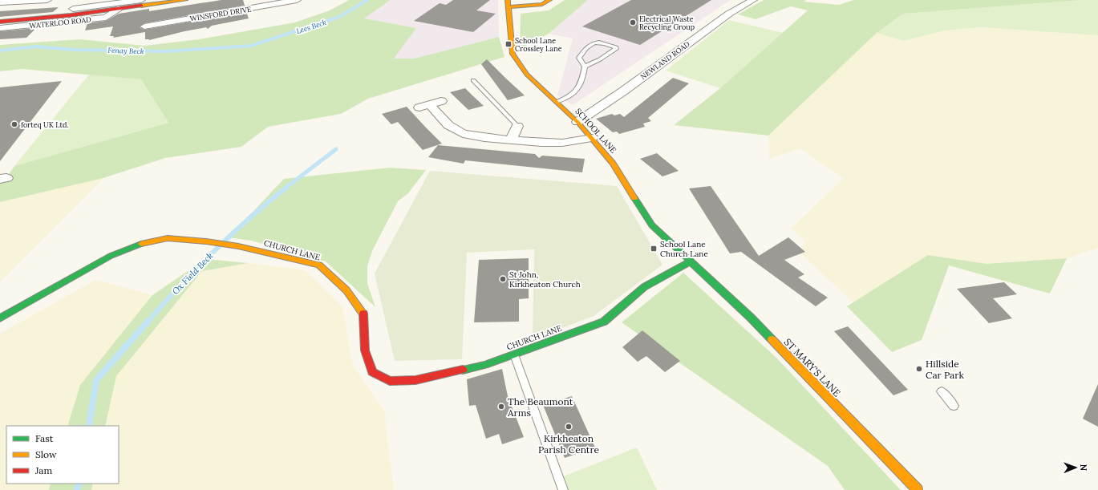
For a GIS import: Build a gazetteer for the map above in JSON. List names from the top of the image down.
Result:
{
  "streets": {
    "street": [
      "WINSFORD DRIVE",
      "WATERLOO ROAD",
      "NEWLAND ROAD",
      "SCHOOL LANE",
      "CHURCH LANE",
      "ST MARY'S LANE"
    ]
  },
  "crossings": [
    ["NEWLAND ROAD", "SCHOOL LANE"],
    ["SCHOOL LANE", "CHURCH LANE"],
    ["SCHOOL LANE", "ST MARY'S LANE"],
    ["CHURCH LANE", "ST MARY'S LANE"]
  ],
  "water": ["Lees Beck", "Fenay Beck", "Ox Field Beck"],
  "places": {
    "other": [
      "Electrical Waste Recycling Group",
      "forteq UK Ltd.",
      "St John, Kirkheaton Church",
      "Hillside Car Park",
      "The Beaumont Arms",
      "Kirkheaton Parish Centre"
    ],
    "transit": ["School Lane Crossley Lane", "School Lane Church Lane"]
  },
  "legend": ["Fast", "Slow", "Jam"],
  "north": "right"
}
